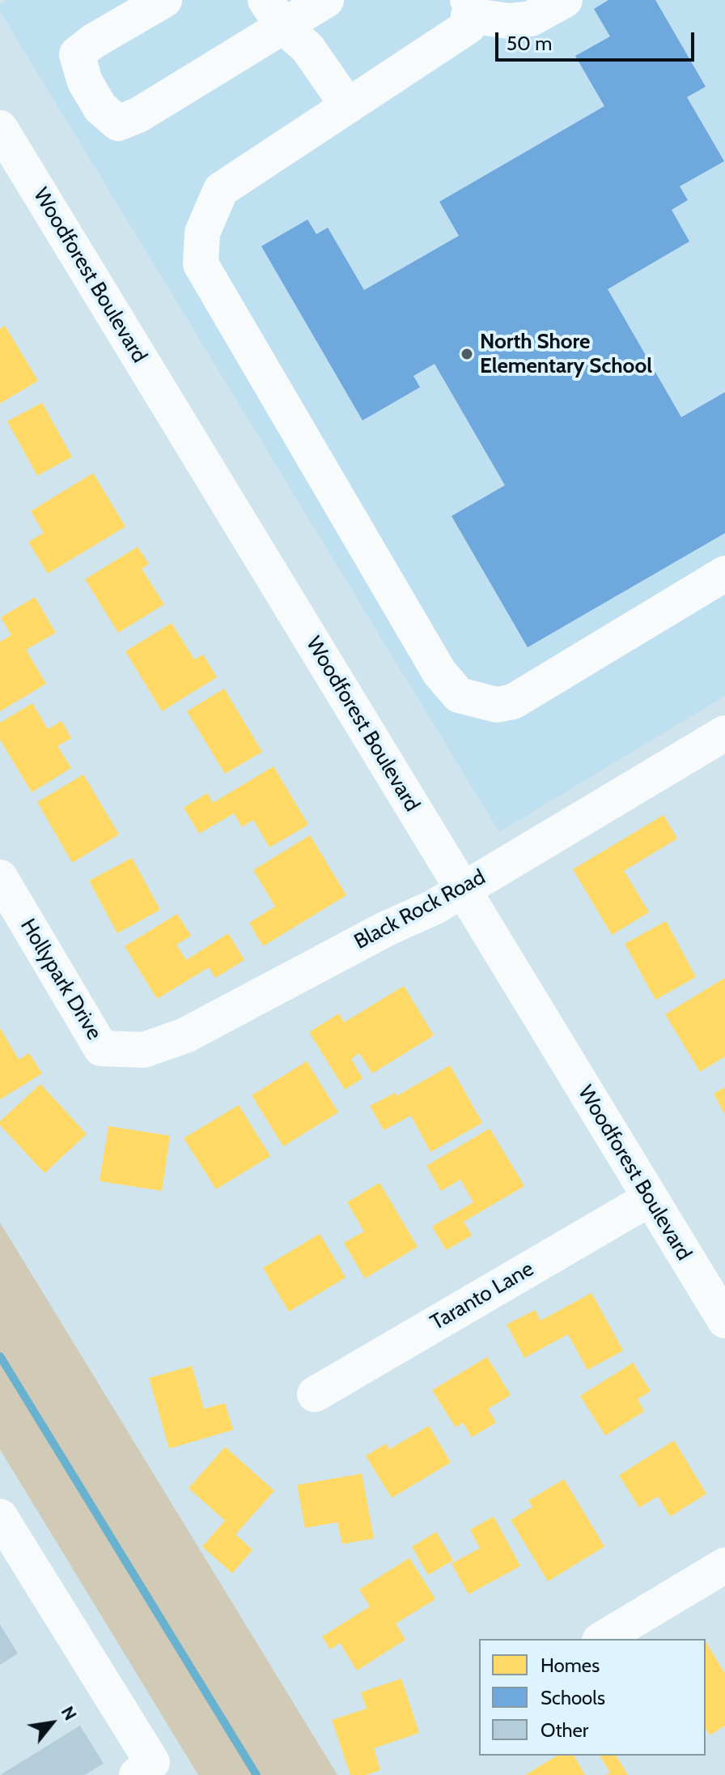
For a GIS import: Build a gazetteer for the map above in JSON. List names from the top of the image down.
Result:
{
  "streets": {
    "street": [
      "Woodforest Boulevard",
      "Black Rock Road",
      "Hollypark Drive",
      "Taranto Lane"
    ]
  },
  "crossings": [
    ["Woodforest Boulevard", "Black Rock Road"],
    ["Woodforest Boulevard", "Taranto Lane"],
    ["Black Rock Road", "Hollypark Drive"]
  ],
  "places": ["North Shore Elementary School"],
  "legend": ["Homes", "Schools", "Other"],
  "scale_bar": "50 m",
  "north": "top right"
}
